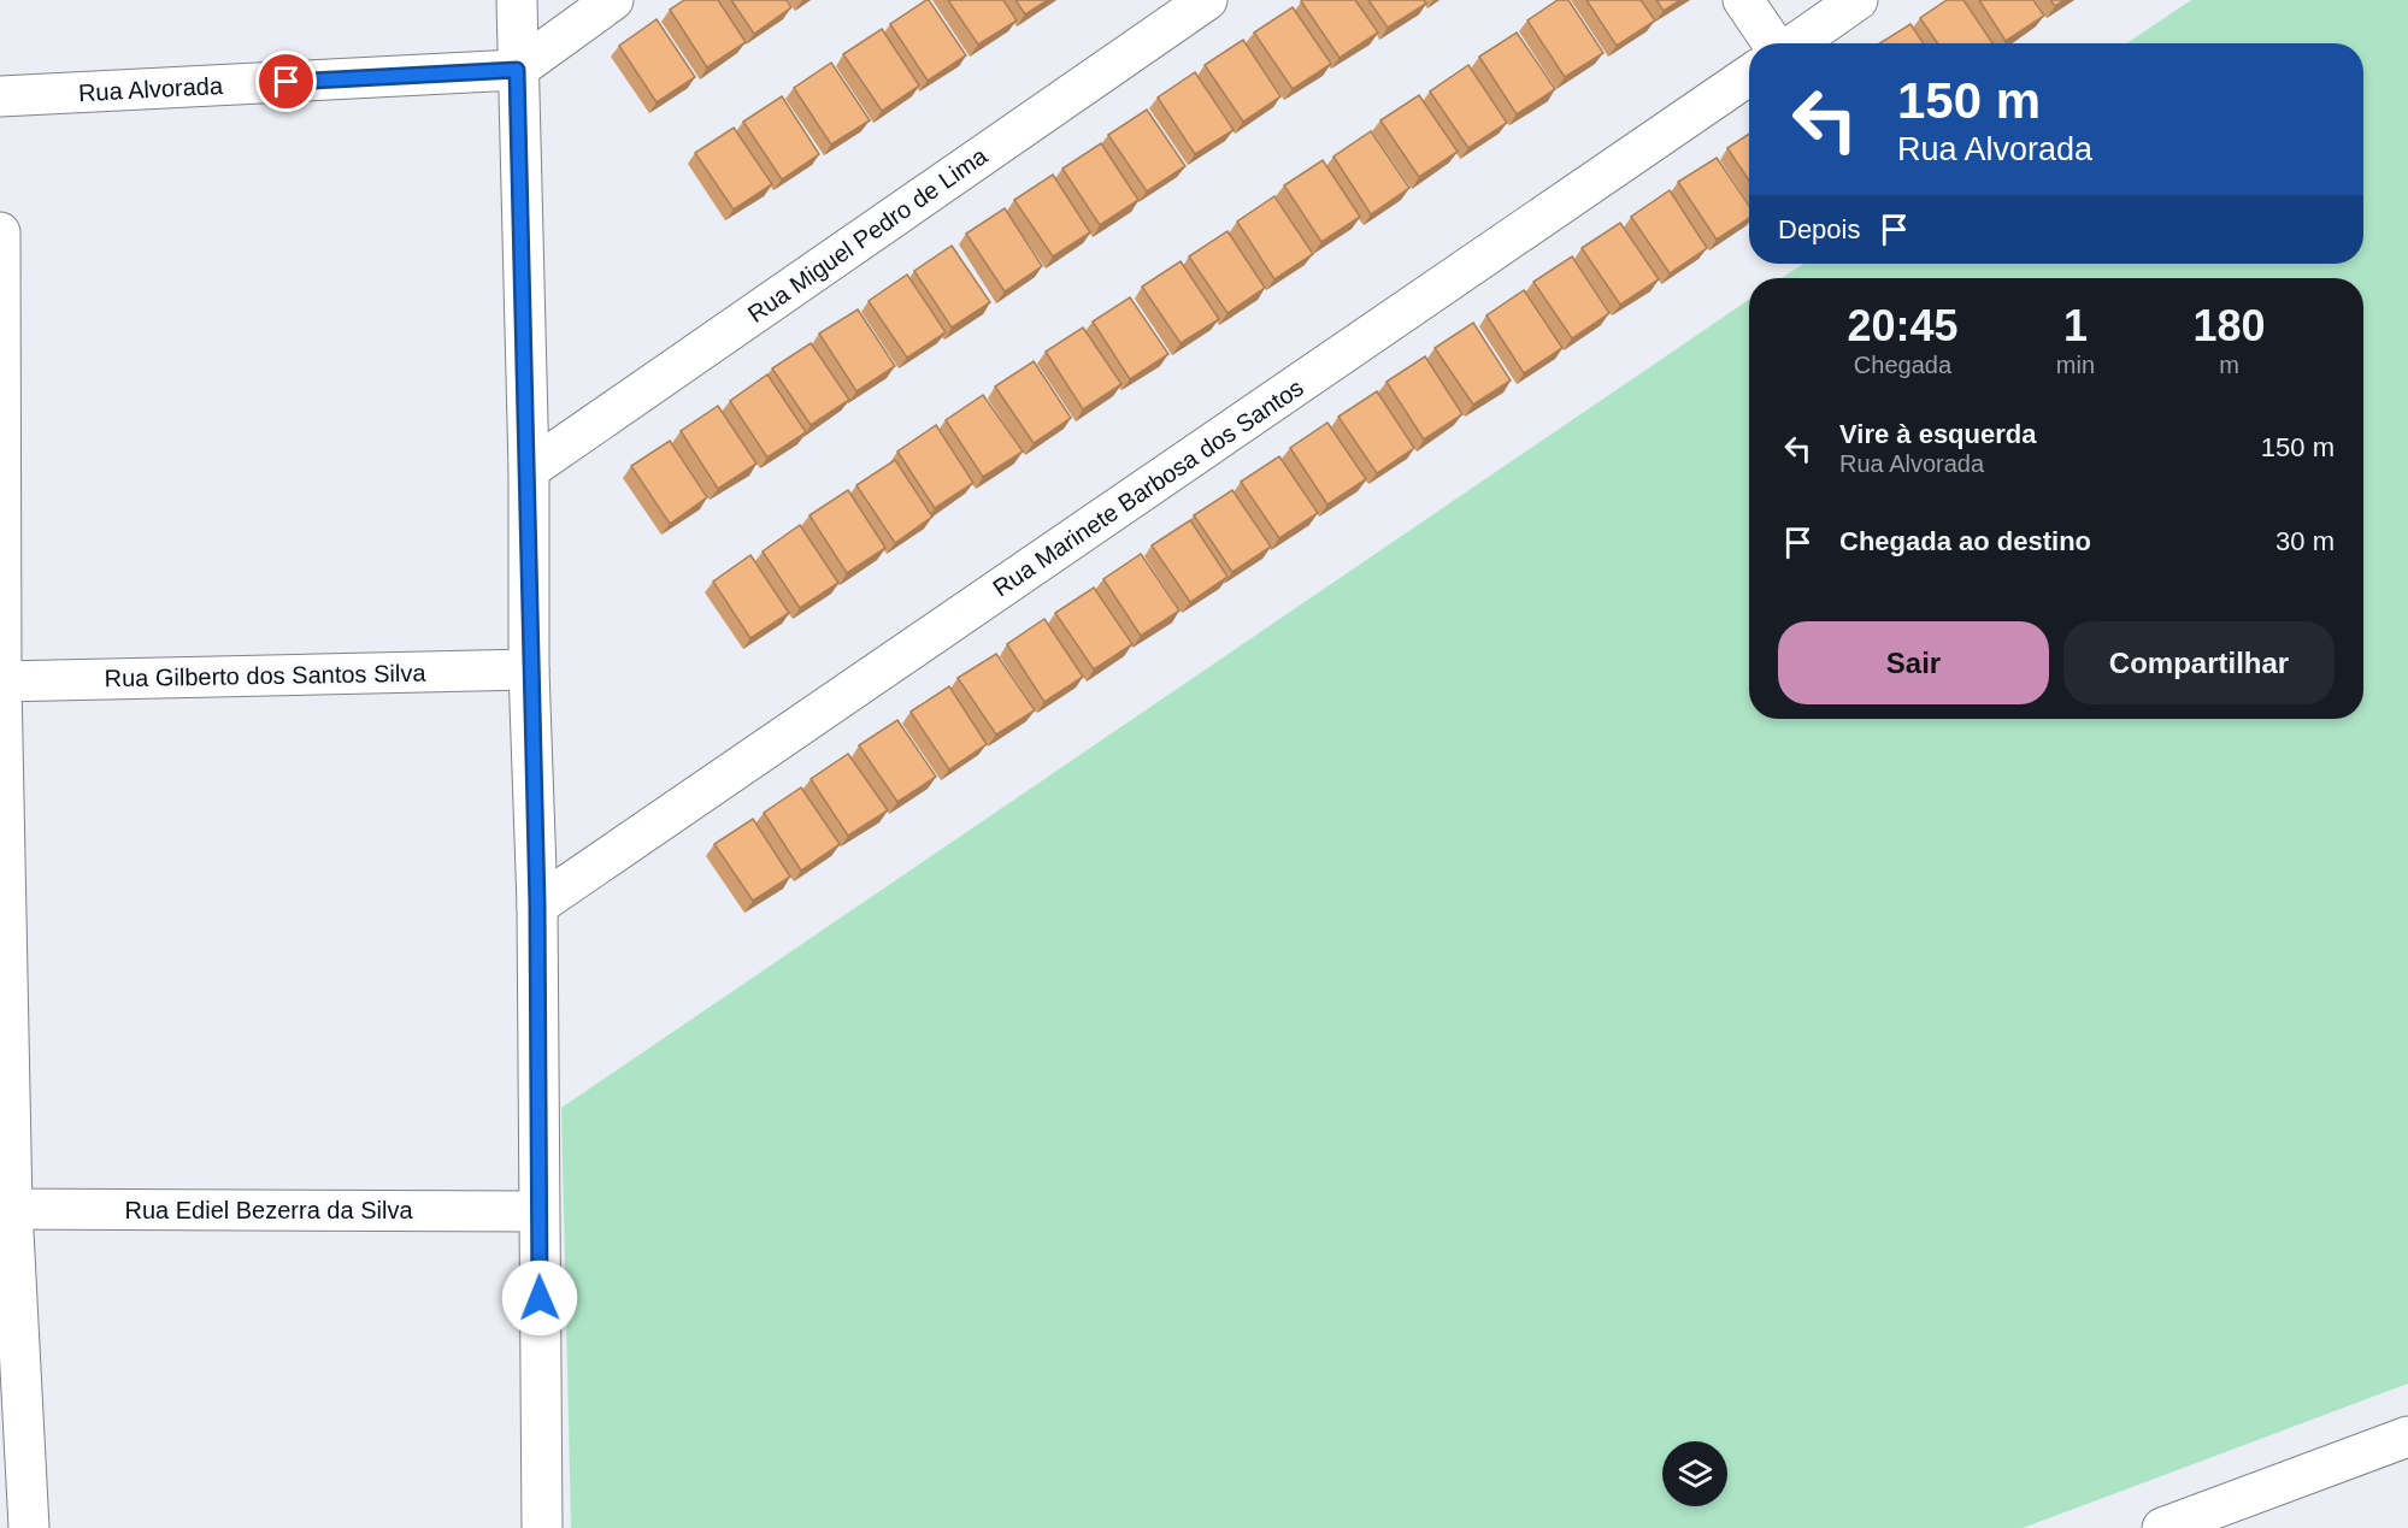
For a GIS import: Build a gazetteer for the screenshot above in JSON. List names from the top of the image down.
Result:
{
  "streets": {
    "street": [
      "Rua Alvorada",
      "Rua Miguel Pedro de Lima",
      "Rua Marinete Barbosa dos Santos",
      "Rua Gilberto dos Santos Silva",
      "Rua Ediel Bezerra da Silva"
    ]
  },
  "page": {
    "turn": ["150 m", "Rua Alvorada"],
    "then": "Depois",
    "eta": [
      "20:45",
      "Chegada",
      "1",
      "min",
      "180",
      "m"
    ],
    "list": [
      {
        "name": "Vire à esquerda",
        "note": "Rua Alvorada",
        "value": "150 m"
      },
      {
        "name": "Chegada ao destino",
        "value": "30 m"
      }
    ],
    "buttons": ["Sair", "Compartilhar"]
  }
}
